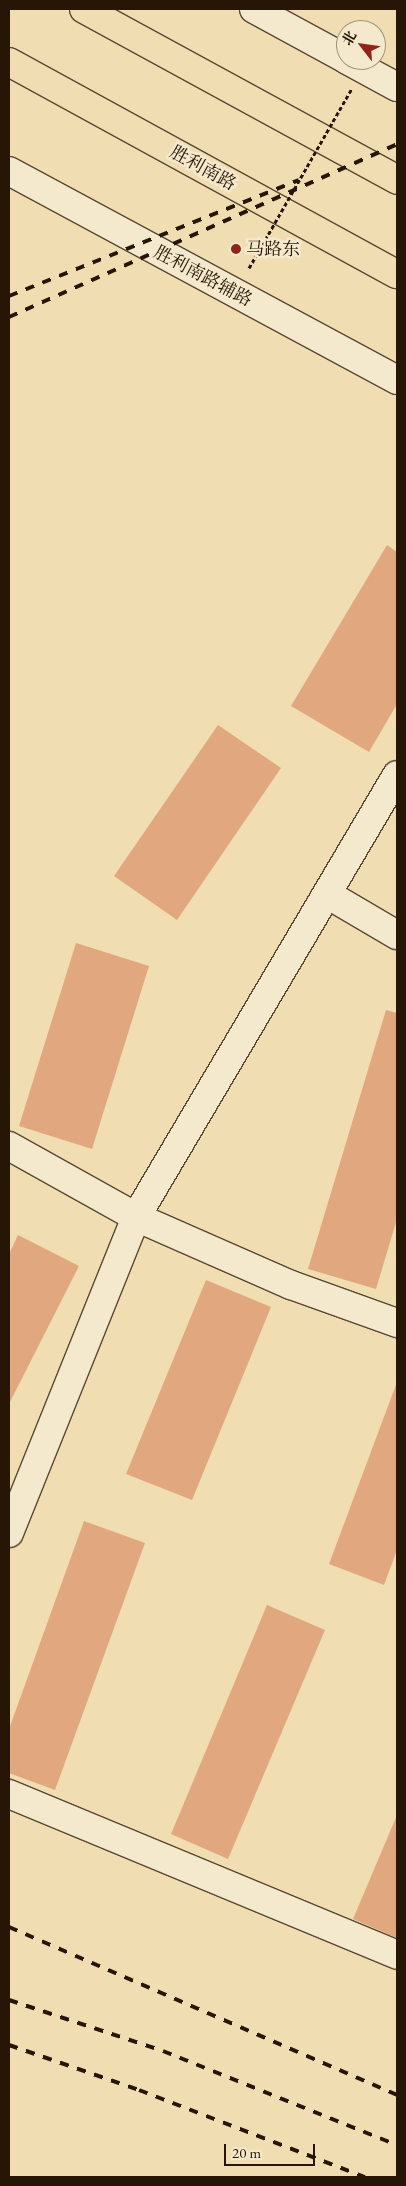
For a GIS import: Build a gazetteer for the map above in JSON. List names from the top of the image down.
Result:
{
  "streets": {
    "highway": ["胜利南路"],
    "street": ["胜利南路辅路"]
  },
  "places": ["马路东"],
  "scale_bar": "20 m",
  "north": "top left"
}
